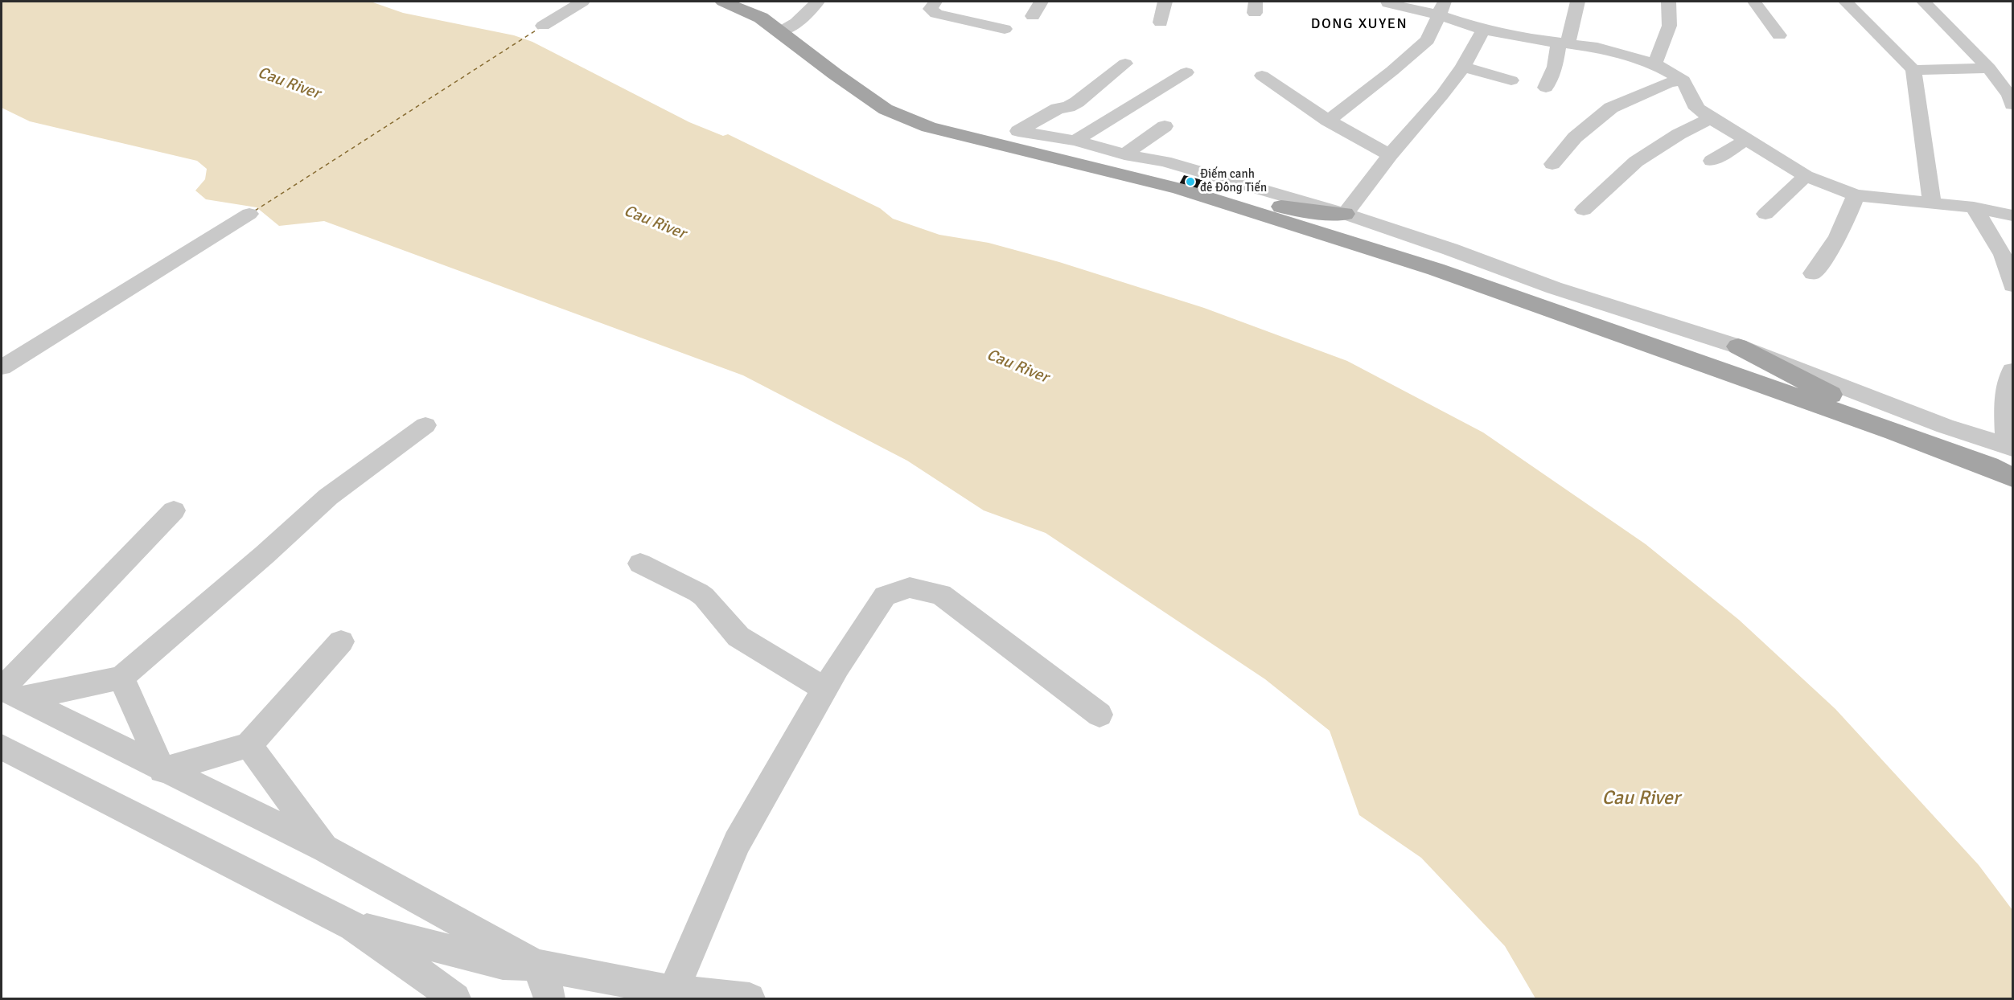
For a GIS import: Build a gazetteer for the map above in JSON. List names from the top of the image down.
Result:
{
  "districts": ["DONG XUYEN"],
  "water": ["Cau River"],
  "places": ["Điếm canh đê Đông Tiến"]
}
